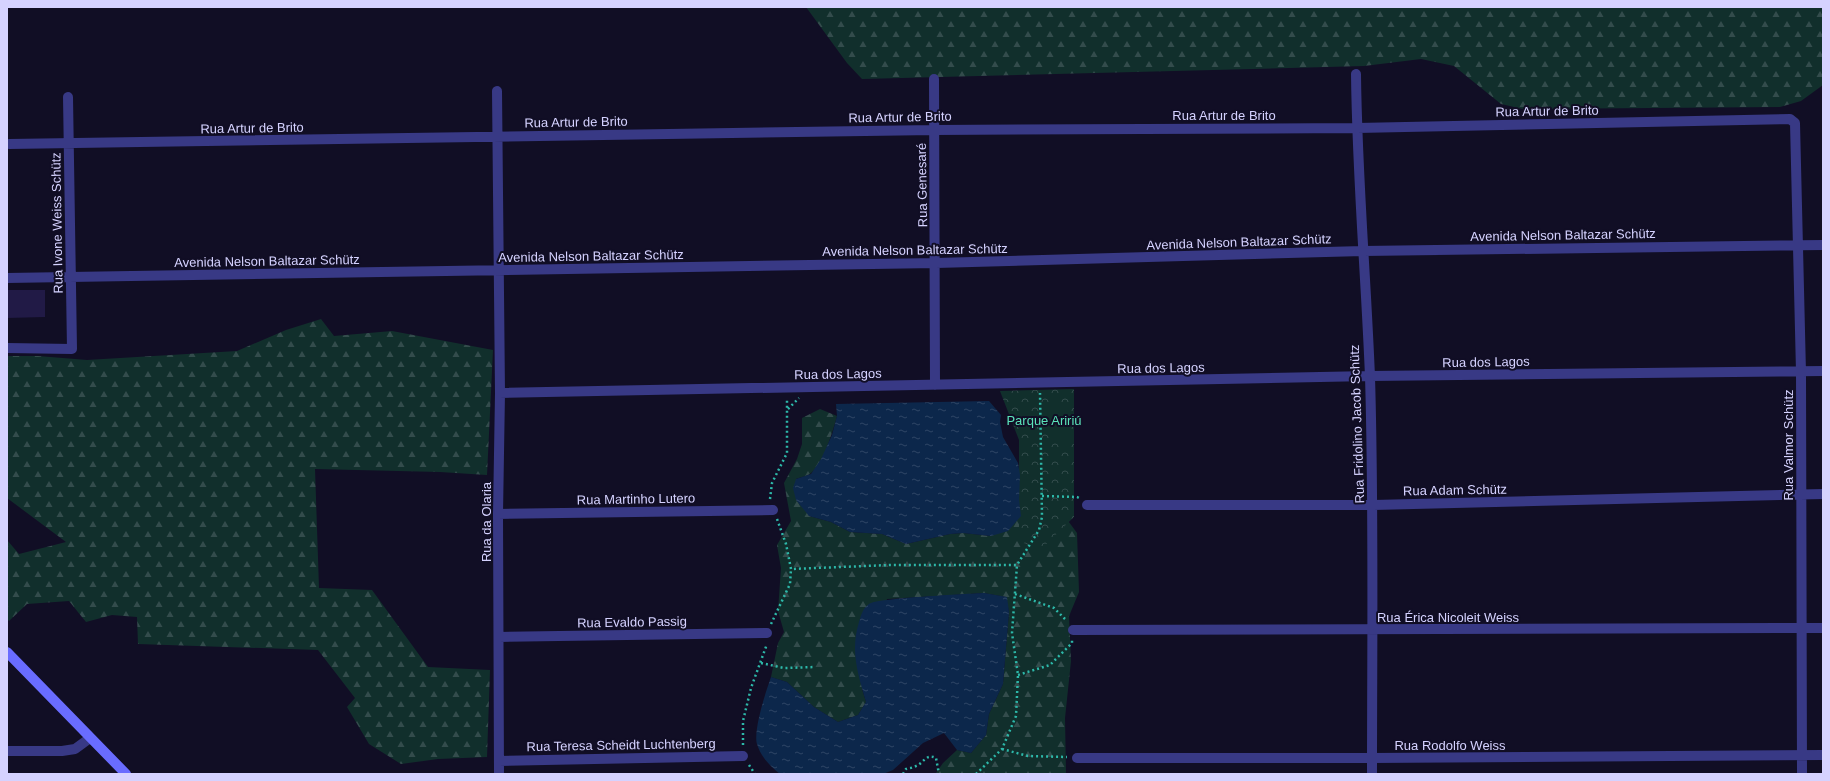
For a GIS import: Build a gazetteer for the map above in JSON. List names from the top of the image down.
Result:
{
  "streets": {
    "street": [
      "Rua Artur de Brito",
      "Rua Genesaré",
      "Rua Ivone Weiss Schütz",
      "Avenida Nelson Baltazar Schütz",
      "Rua dos Lagos",
      "Rua Fridolino Jacob Schütz",
      "Rua Valmor Schütz",
      "Rua Adam Schütz",
      "Rua Martinho Lutero",
      "Rua da Olaria",
      "Rua Érica Nicoleit Weiss",
      "Rua Evaldo Passig",
      "Rua Teresa Scheidt Luchtenberg",
      "Rua Rodolfo Weiss"
    ]
  },
  "crossings": [
    ["Rua Artur de Brito", "Rua Genesaré"],
    ["Rua Artur de Brito", "Rua Ivone Weiss Schütz"],
    ["Rua Artur de Brito", "Rua Fridolino Jacob Schütz"],
    ["Rua Artur de Brito", "Rua Valmor Schütz"],
    ["Rua Artur de Brito", "Rua da Olaria"],
    ["Rua Genesaré", "Avenida Nelson Baltazar Schütz"],
    ["Rua Genesaré", "Rua dos Lagos"],
    ["Rua Ivone Weiss Schütz", "Avenida Nelson Baltazar Schütz"],
    ["Avenida Nelson Baltazar Schütz", "Rua Fridolino Jacob Schütz"],
    ["Avenida Nelson Baltazar Schütz", "Rua Valmor Schütz"],
    ["Avenida Nelson Baltazar Schütz", "Rua da Olaria"],
    ["Rua dos Lagos", "Rua Fridolino Jacob Schütz"],
    ["Rua dos Lagos", "Rua Valmor Schütz"],
    ["Rua dos Lagos", "Rua da Olaria"],
    ["Rua Fridolino Jacob Schütz", "Rua Adam Schütz"],
    ["Rua Fridolino Jacob Schütz", "Rua Érica Nicoleit Weiss"],
    ["Rua Fridolino Jacob Schütz", "Rua Rodolfo Weiss"],
    ["Rua Valmor Schütz", "Rua Adam Schütz"],
    ["Rua Valmor Schütz", "Rua Érica Nicoleit Weiss"],
    ["Rua Valmor Schütz", "Rua Rodolfo Weiss"],
    ["Rua Martinho Lutero", "Rua da Olaria"],
    ["Rua da Olaria", "Rua Evaldo Passig"],
    ["Rua da Olaria", "Rua Teresa Scheidt Luchtenberg"]
  ],
  "parks": ["Parque Aririú"]
}
